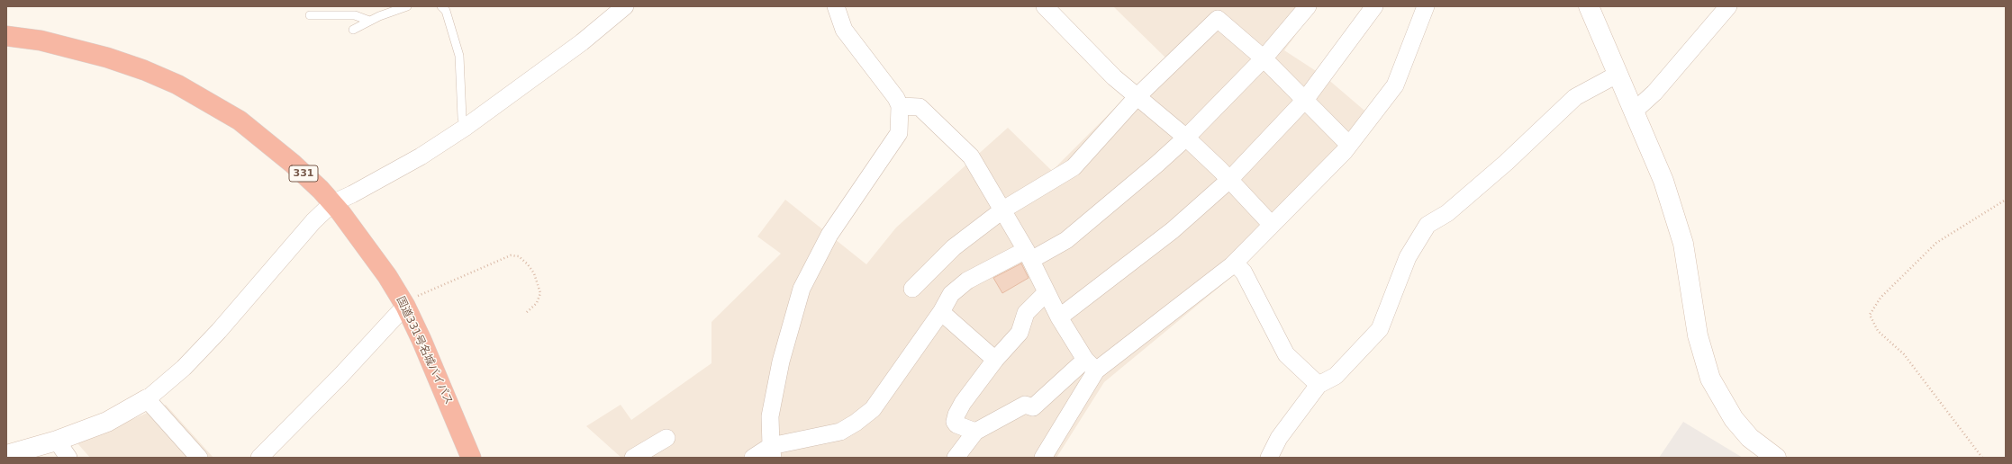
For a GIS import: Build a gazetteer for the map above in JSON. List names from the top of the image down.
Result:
{
  "streets": {
    "highway": ["331", "国道331号名城バイパス"]
  }
}
